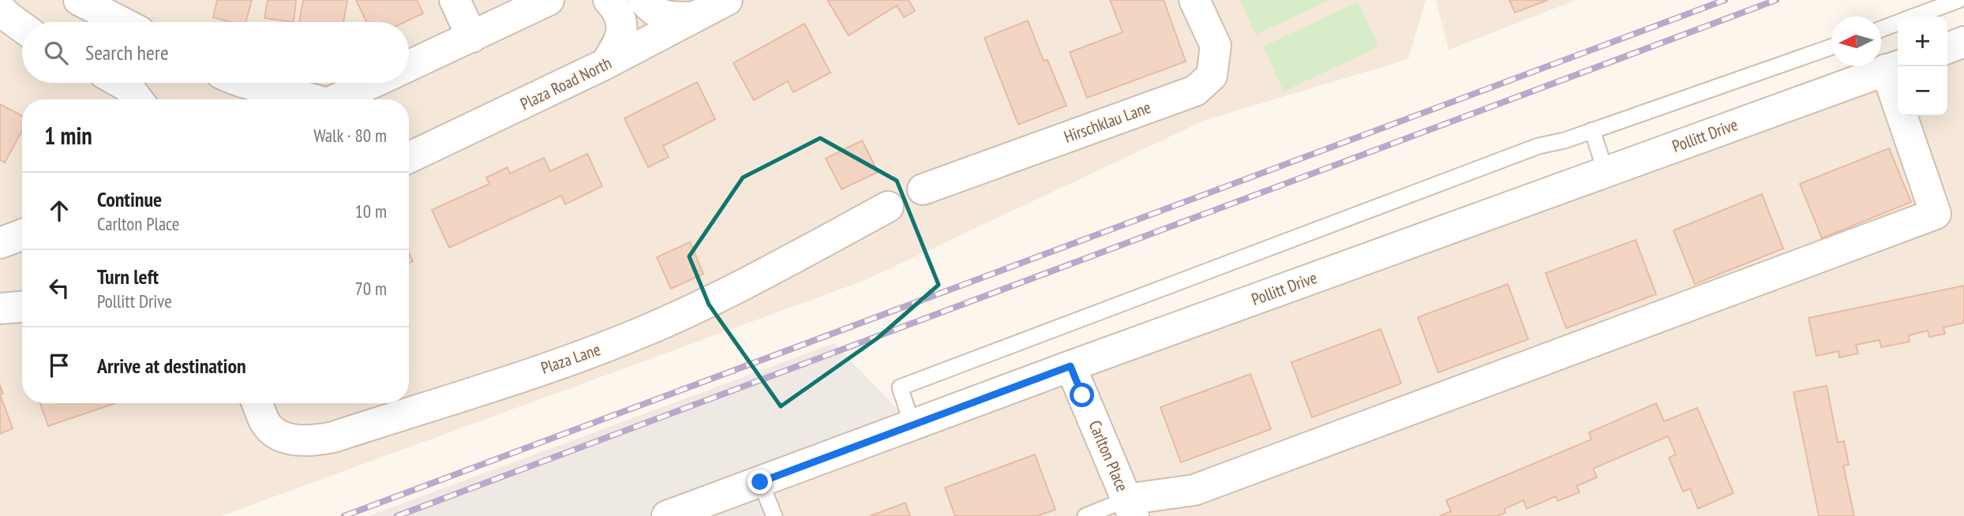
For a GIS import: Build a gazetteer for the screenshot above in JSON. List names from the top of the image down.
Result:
{
  "streets": {
    "street": [
      "Plaza Road North",
      "Hirschklau Lane",
      "Pollitt Drive",
      "Plaza Lane",
      "Carlton Place"
    ]
  },
  "crossings": [
    ["Pollitt Drive", "Carlton Place"]
  ],
  "north": "left",
  "page": {
    "map_buttons": ["+", "−"],
    "search": "Search here",
    "heading": ["1 min", "Walk · 80 m"],
    "list": [
      ["Continue", "Carlton Place", "10 m"],
      ["Turn left", "Pollitt Drive", "70 m"],
      "Arrive at destination"
    ]
  }
}
